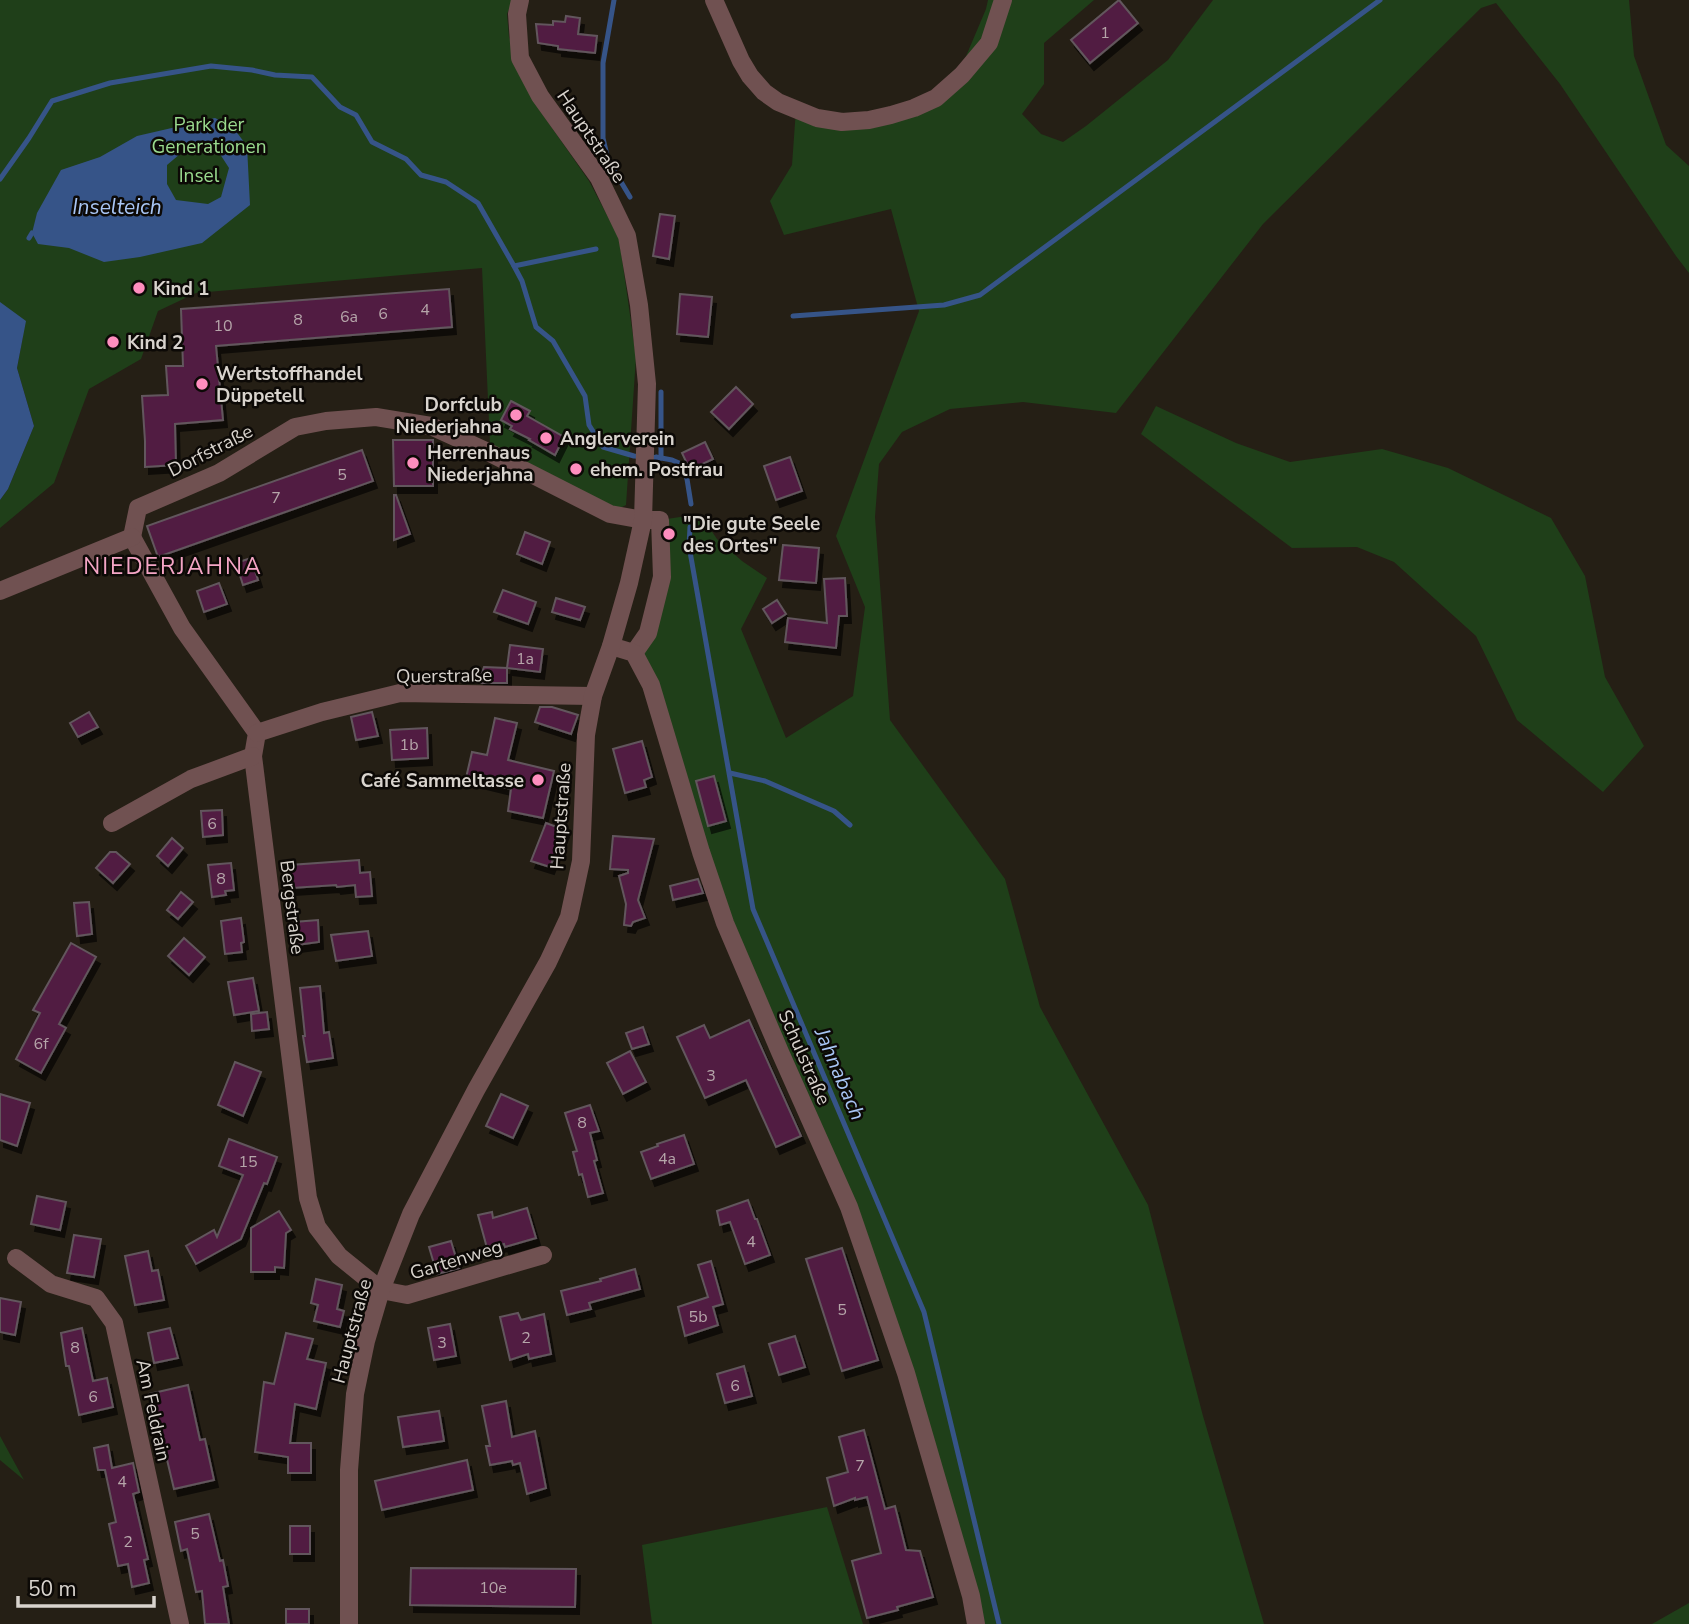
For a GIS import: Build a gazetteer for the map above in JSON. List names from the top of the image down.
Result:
{
  "streets": {
    "street": [
      "Hauptstraße",
      "Dorfstraße",
      "Querstraße",
      "Bergstraße",
      "Schulstraße",
      "Gartenweg",
      "Am Feldrain"
    ]
  },
  "crossings": [
    ["Hauptstraße", "Dorfstraße"],
    ["Hauptstraße", "Querstraße"],
    ["Hauptstraße", "Bergstraße"],
    ["Hauptstraße", "Gartenweg"],
    ["Querstraße", "Bergstraße"],
    ["Bergstraße", "Gartenweg"]
  ],
  "districts": ["NIEDERJAHNA"],
  "water": ["Inselteich", "Jahnabach"],
  "parks": ["Park der Generationen", "Insel"],
  "places": [
    "Kind 1",
    "Kind 2",
    "Wertstoffhandel Düppetell",
    "Dorfclub Niederjahna",
    "Anglerverein",
    "Herrenhaus Niederjahna",
    "ehem. Postfrau",
    "\"Die gute Seele des Ortes\"",
    "Café Sammeltasse"
  ],
  "house_numbers": [
    "1",
    "4",
    "6",
    "6a",
    "8",
    "10",
    "5",
    "7",
    "1a",
    "1b",
    "6",
    "8",
    "6f",
    "3",
    "8",
    "4a",
    "15",
    "4",
    "5",
    "5b",
    "2",
    "3",
    "8",
    "6",
    "6",
    "7",
    "4",
    "5",
    "2",
    "10e"
  ],
  "scale_bar": "50 m"
}
